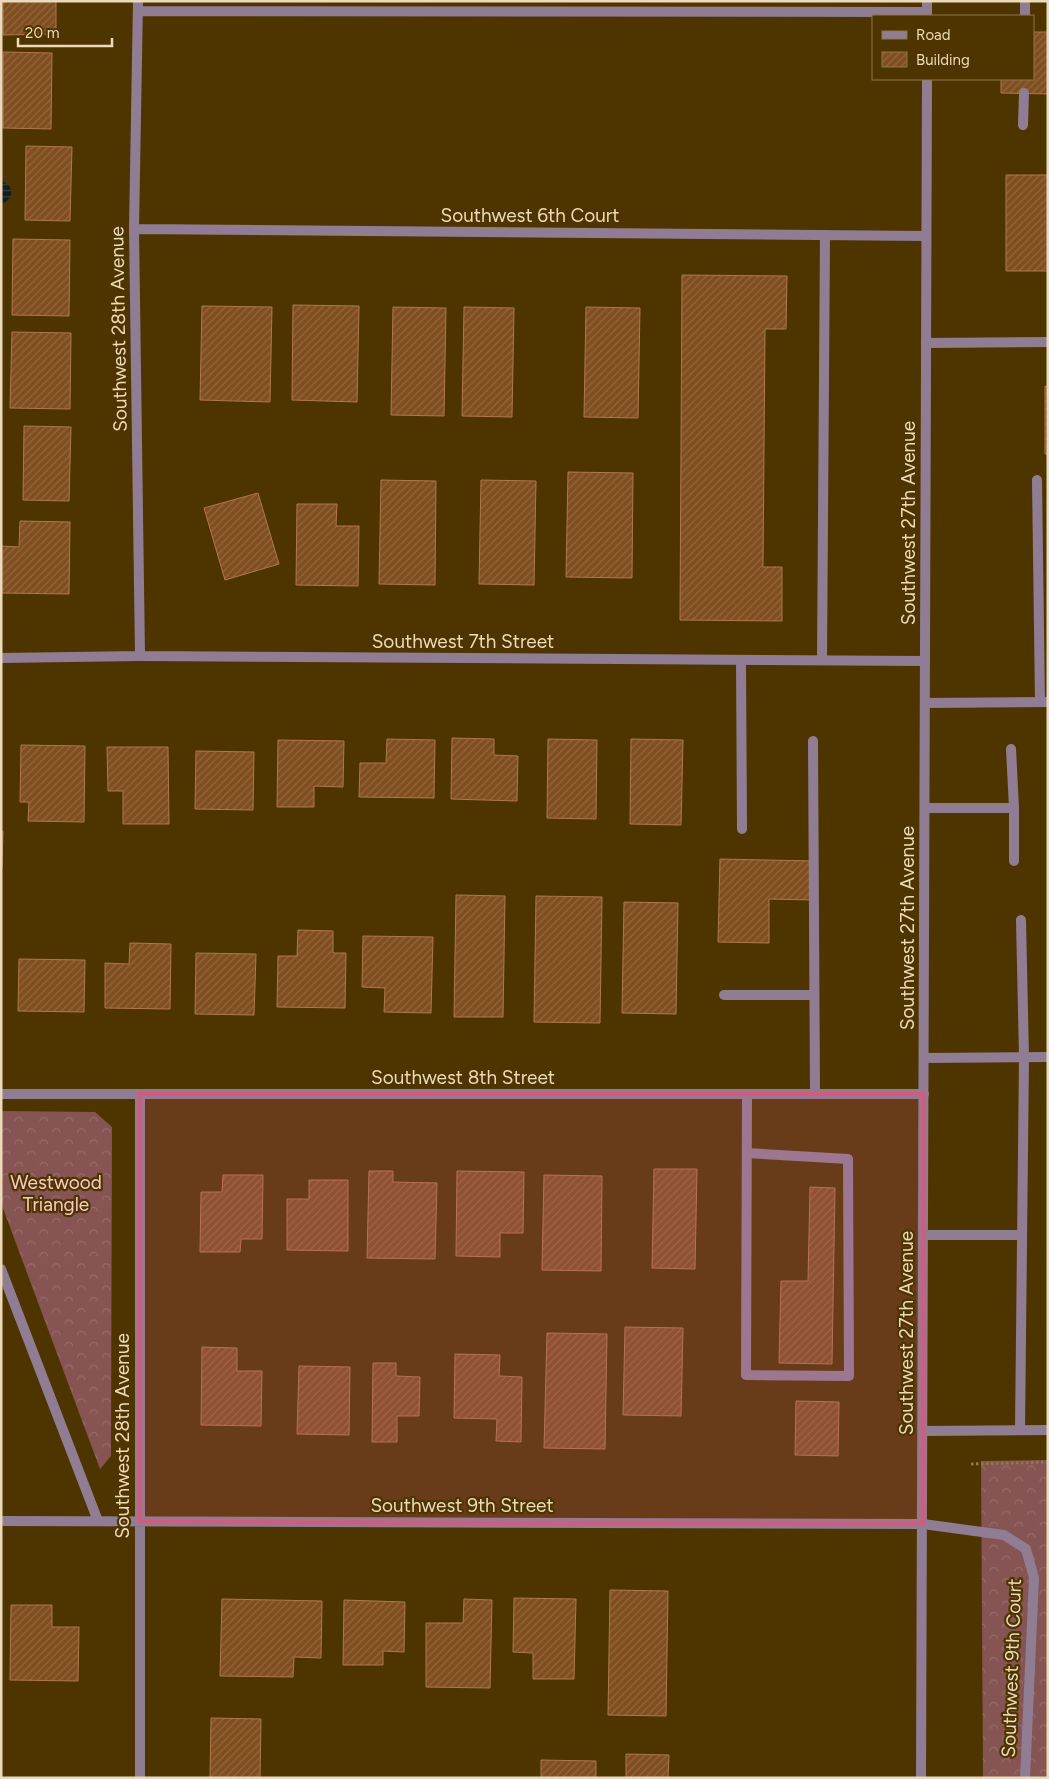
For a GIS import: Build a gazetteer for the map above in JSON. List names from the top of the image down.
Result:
{
  "streets": {
    "street": [
      "Southwest 6th Court",
      "Southwest 28th Avenue",
      "Southwest 27th Avenue",
      "Southwest 7th Street",
      "Southwest 8th Street",
      "Southwest 9th Street",
      "Southwest 9th Court"
    ]
  },
  "crossings": [
    ["Southwest 6th Court", "Southwest 28th Avenue"],
    ["Southwest 6th Court", "Southwest 27th Avenue"],
    ["Southwest 28th Avenue", "Southwest 7th Street"],
    ["Southwest 28th Avenue", "Southwest 8th Street"],
    ["Southwest 28th Avenue", "Southwest 9th Street"],
    ["Southwest 27th Avenue", "Southwest 7th Street"],
    ["Southwest 27th Avenue", "Southwest 8th Street"],
    ["Southwest 27th Avenue", "Southwest 9th Street"],
    ["Southwest 27th Avenue", "Southwest 9th Court"],
    ["Southwest 9th Street", "Southwest 9th Court"]
  ],
  "parks": ["Westwood Triangle"],
  "legend": ["Road", "Building"],
  "scale_bar": "20 m"
}
